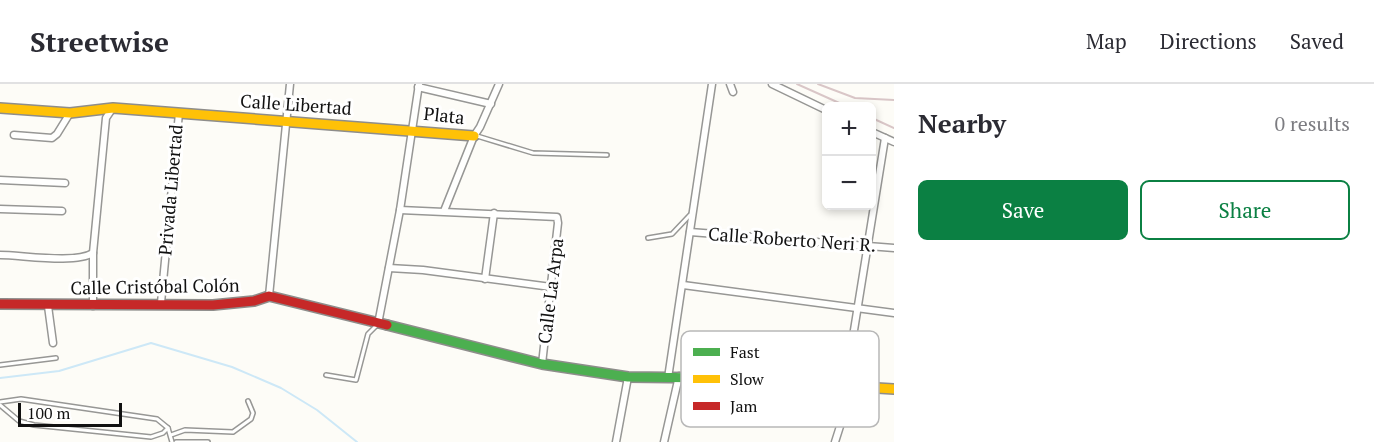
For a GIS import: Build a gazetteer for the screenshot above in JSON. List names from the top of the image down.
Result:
{
  "streets": {
    "street": [
      "Calle Libertad",
      "Plata",
      "Privada Libertad",
      "Calle Roberto Neri R.",
      "Calle Cristóbal Colón",
      "Calle La Arpa"
    ]
  },
  "crossings": [
    ["Calle Libertad", "Plata"],
    ["Calle Libertad", "Privada Libertad"],
    ["Privada Libertad", "Calle Cristóbal Colón"],
    ["Calle Cristóbal Colón", "Calle La Arpa"]
  ],
  "legend": ["Fast", "Slow", "Jam"],
  "scale_bar": "100 m",
  "page": {
    "header": "Streetwise",
    "nav": ["Map", "Directions", "Saved"],
    "heading": ["Nearby", "0 results"],
    "map_buttons": ["+", "−"],
    "buttons": ["Save", "Share"],
    "scale": "100 m"
  }
}
